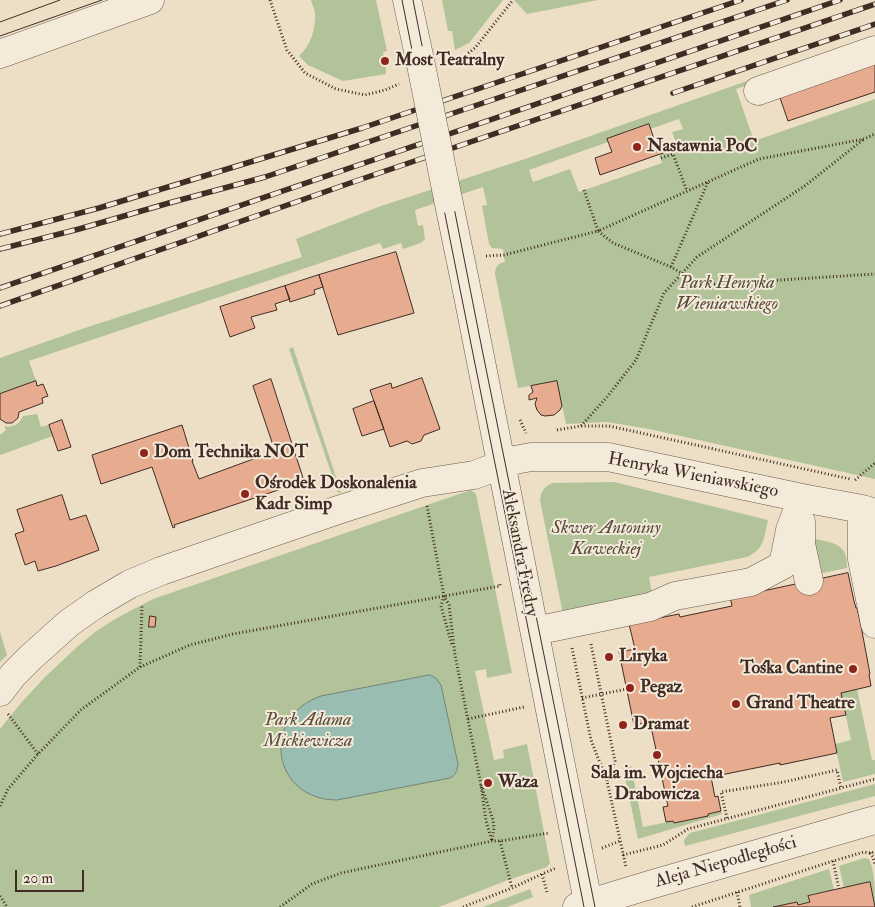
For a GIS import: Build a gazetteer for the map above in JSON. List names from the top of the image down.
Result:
{
  "streets": {
    "street": ["Henryka Wieniawskiego", "Aleksandra Fredry", "Aleja Niepodległości"]
  },
  "crossings": [
    ["Henryka Wieniawskiego", "Aleksandra Fredry"],
    ["Aleksandra Fredry", "Aleja Niepodległości"]
  ],
  "parks": ["Park Henryka Wieniawskiego", "Skwer Antoniny Kaweckiej", "Park Adama Mickiewicza"],
  "places": [
    "Most Teatralny",
    "Nastawnia PoC",
    "Dom Technika NOT",
    "Ośrodek Doskonalenia Kadr Simp",
    "Liryka",
    "Tośka Cantine",
    "Pegaz",
    "Grand Theatre",
    "Dramat",
    "Sala im. Wojciecha Drabowicza",
    "Waza"
  ],
  "scale_bar": "20 m"
}
